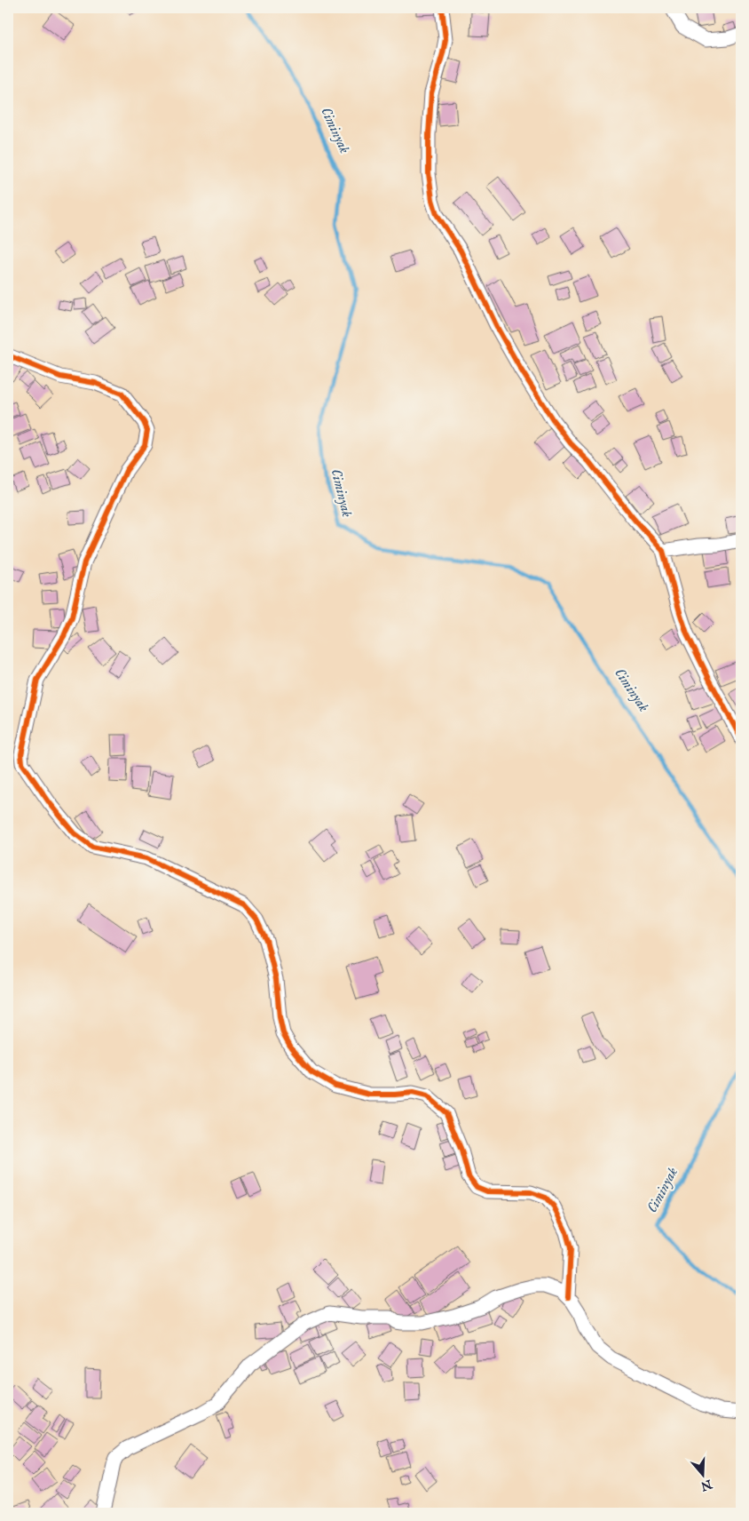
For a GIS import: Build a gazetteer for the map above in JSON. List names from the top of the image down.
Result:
{
  "water": ["Ciminyak"],
  "north": "bottom"
}
